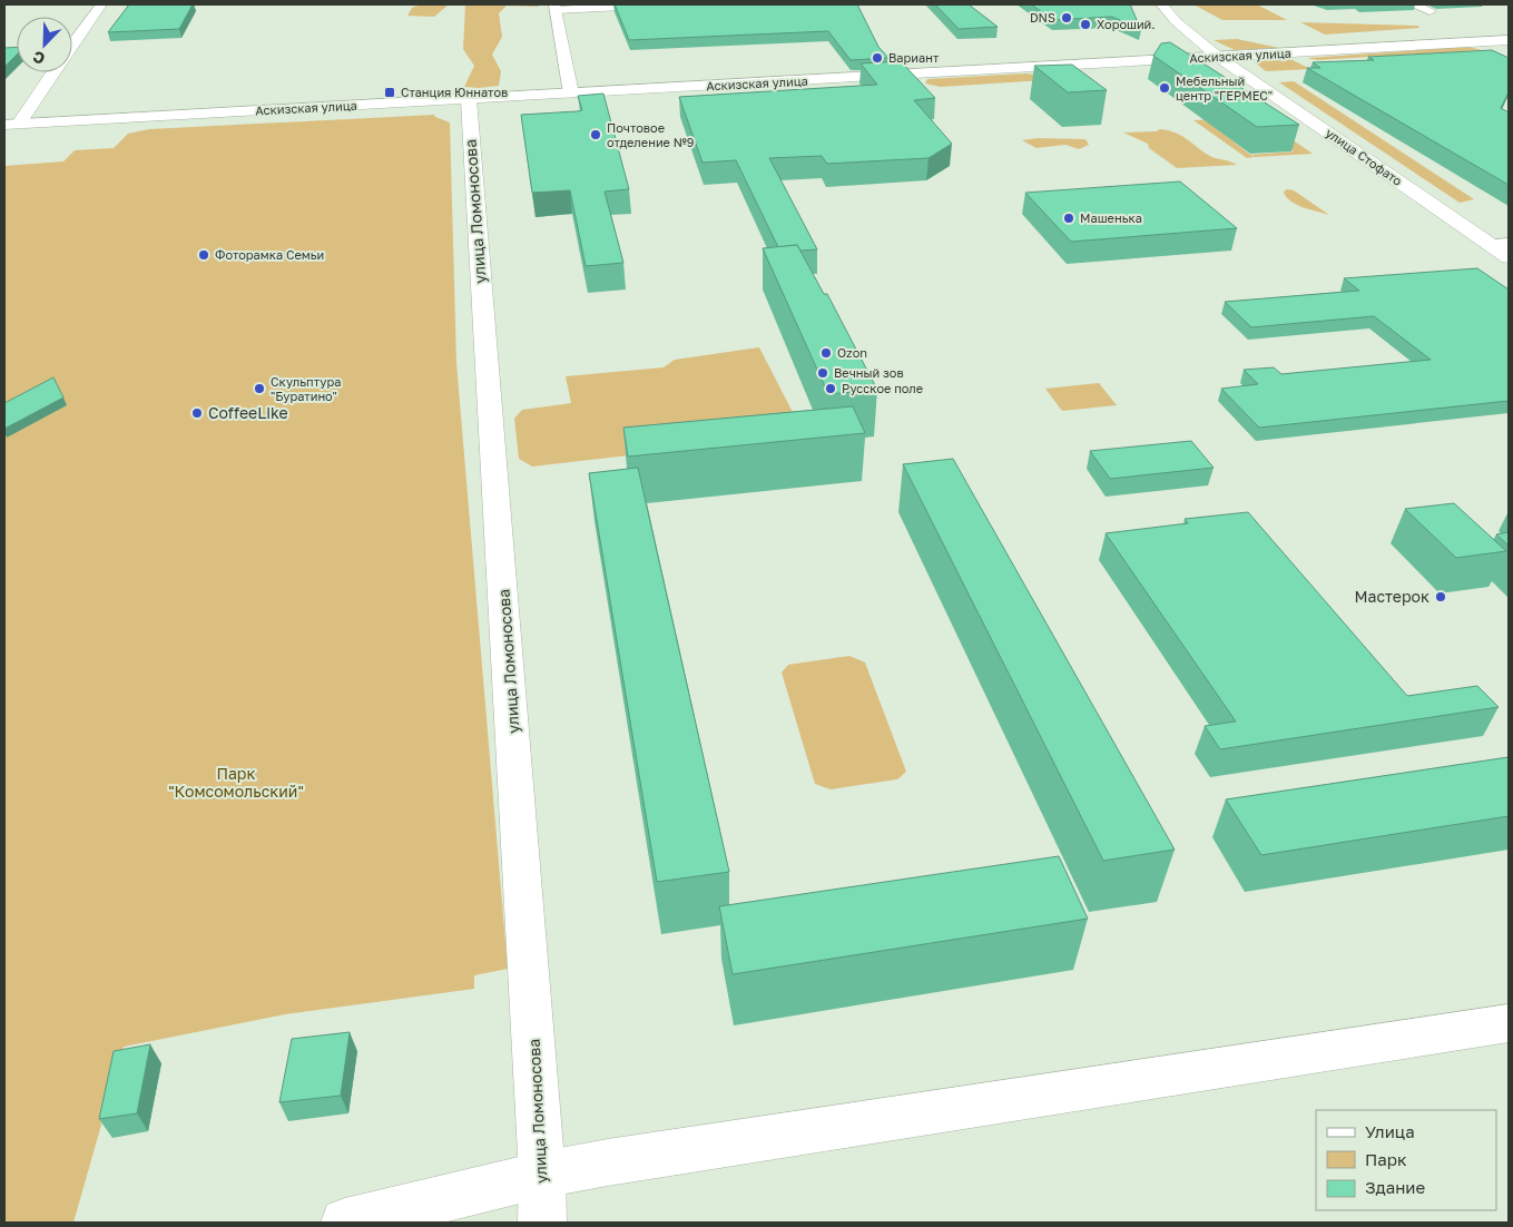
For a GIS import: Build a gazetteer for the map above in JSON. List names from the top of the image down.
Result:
{
  "streets": {
    "street": ["Аскизская улица", "улица Стофато", "улица Ломоносова"]
  },
  "crossings": [
    ["Аскизская улица", "улица Стофато"],
    ["Аскизская улица", "улица Ломоносова"]
  ],
  "parks": ["Парк \"Комсомольский\""],
  "places": {
    "other": [
      "DNS",
      "Хороший.",
      "Вариант",
      "Мебельный центр \"ГЕРМЕС\"",
      "Почтовое отделение №9",
      "Машенька",
      "Фоторамка Семьи",
      "Ozon",
      "Вечный зов",
      "Скульптура \"Буратино\"",
      "Русское поле",
      "CoffeeLike",
      "Мастерок"
    ],
    "transit": ["Станция Юннатов"]
  },
  "legend": ["Улица", "Парк", "Здание"],
  "north": "bottom left"
}
